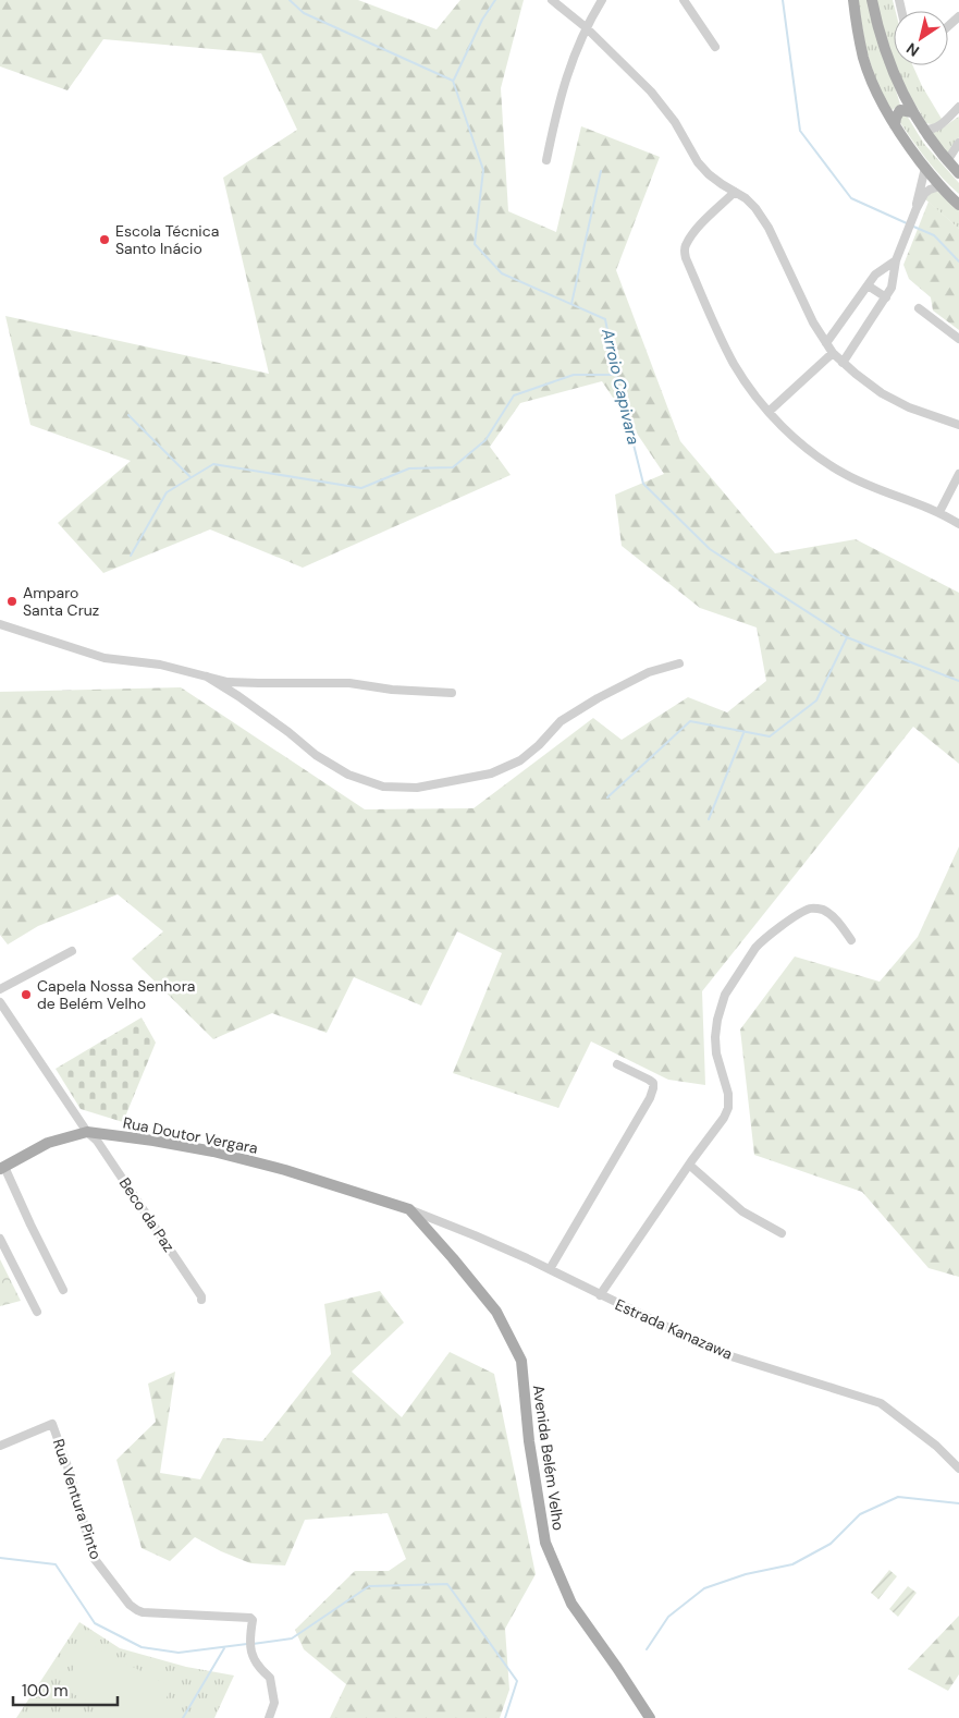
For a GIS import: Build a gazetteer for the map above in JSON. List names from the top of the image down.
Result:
{
  "streets": {
    "main road": ["Rua Doutor Vergara", "Avenida Belém Velho"],
    "street": ["Beco da Paz", "Estrada Kanazawa", "Rua Ventura Pinto"]
  },
  "crossings": [
    ["Rua Doutor Vergara", "Beco da Paz"],
    ["Rua Doutor Vergara", "Estrada Kanazawa"],
    ["Rua Doutor Vergara", "Avenida Belém Velho"],
    ["Estrada Kanazawa", "Avenida Belém Velho"]
  ],
  "water": ["Arroio Capivara"],
  "places": ["Escola Técnica Santo Inácio", "Amparo Santa Cruz", "Capela Nossa Senhora de Belém Velho"],
  "scale_bar": "100 m",
  "north": "bottom left"
}
